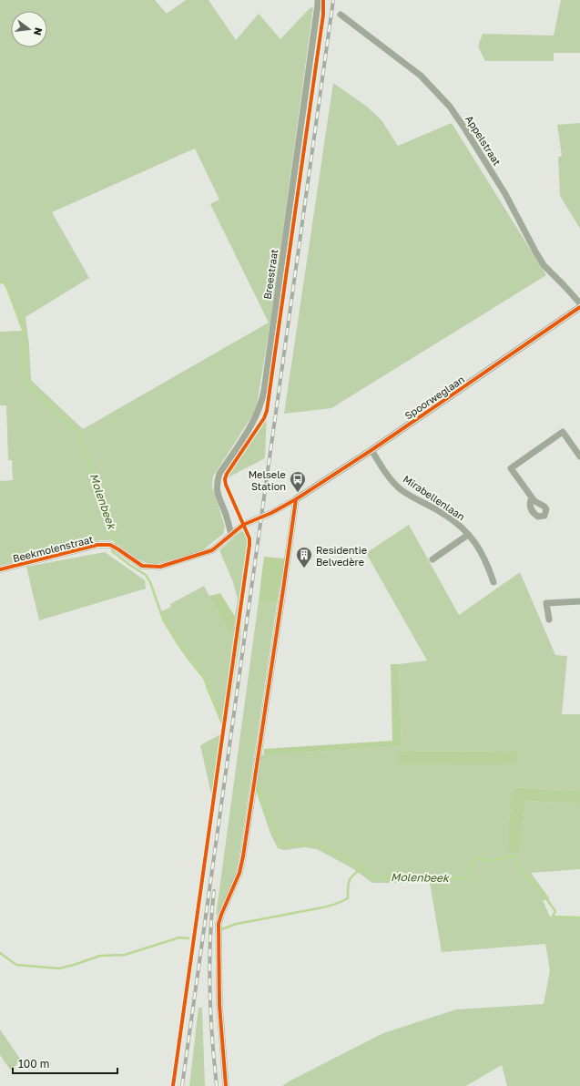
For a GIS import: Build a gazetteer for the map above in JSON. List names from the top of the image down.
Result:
{
  "streets": {
    "street": [
      "Appelstraat",
      "Breestraat",
      "Spoorweglaan",
      "Mirabellenlaan",
      "Beekmolenstraat"
    ]
  },
  "crossings": [
    ["Breestraat", "Beekmolenstraat"],
    ["Spoorweglaan", "Mirabellenlaan"],
    ["Spoorweglaan", "Beekmolenstraat"]
  ],
  "water": ["Molenbeek"],
  "places": {
    "bus stop": ["Melsele Station"],
    "building": ["Residentie Belvedère"]
  },
  "scale_bar": "100 m",
  "north": "right"
}
